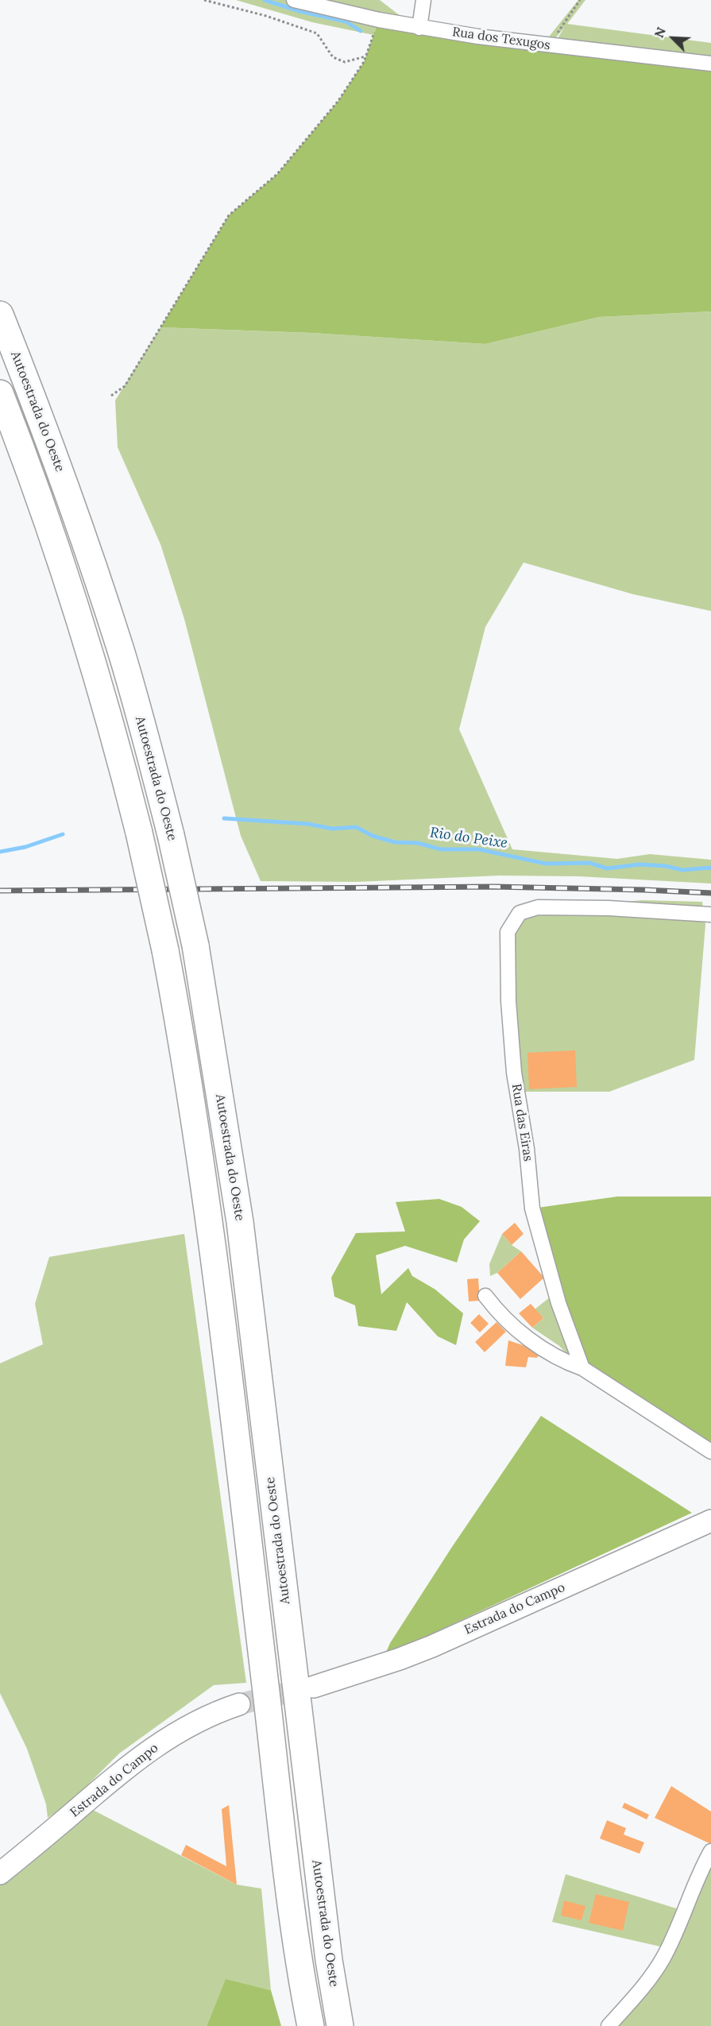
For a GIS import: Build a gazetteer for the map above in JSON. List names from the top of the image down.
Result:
{
  "streets": {
    "highway": ["Autoestrada do Oeste"],
    "street": ["Rua dos Texugos", "Rua das Eiras", "Estrada do Campo"]
  },
  "water": ["Rio do Peixe"],
  "north": "top left"
}
